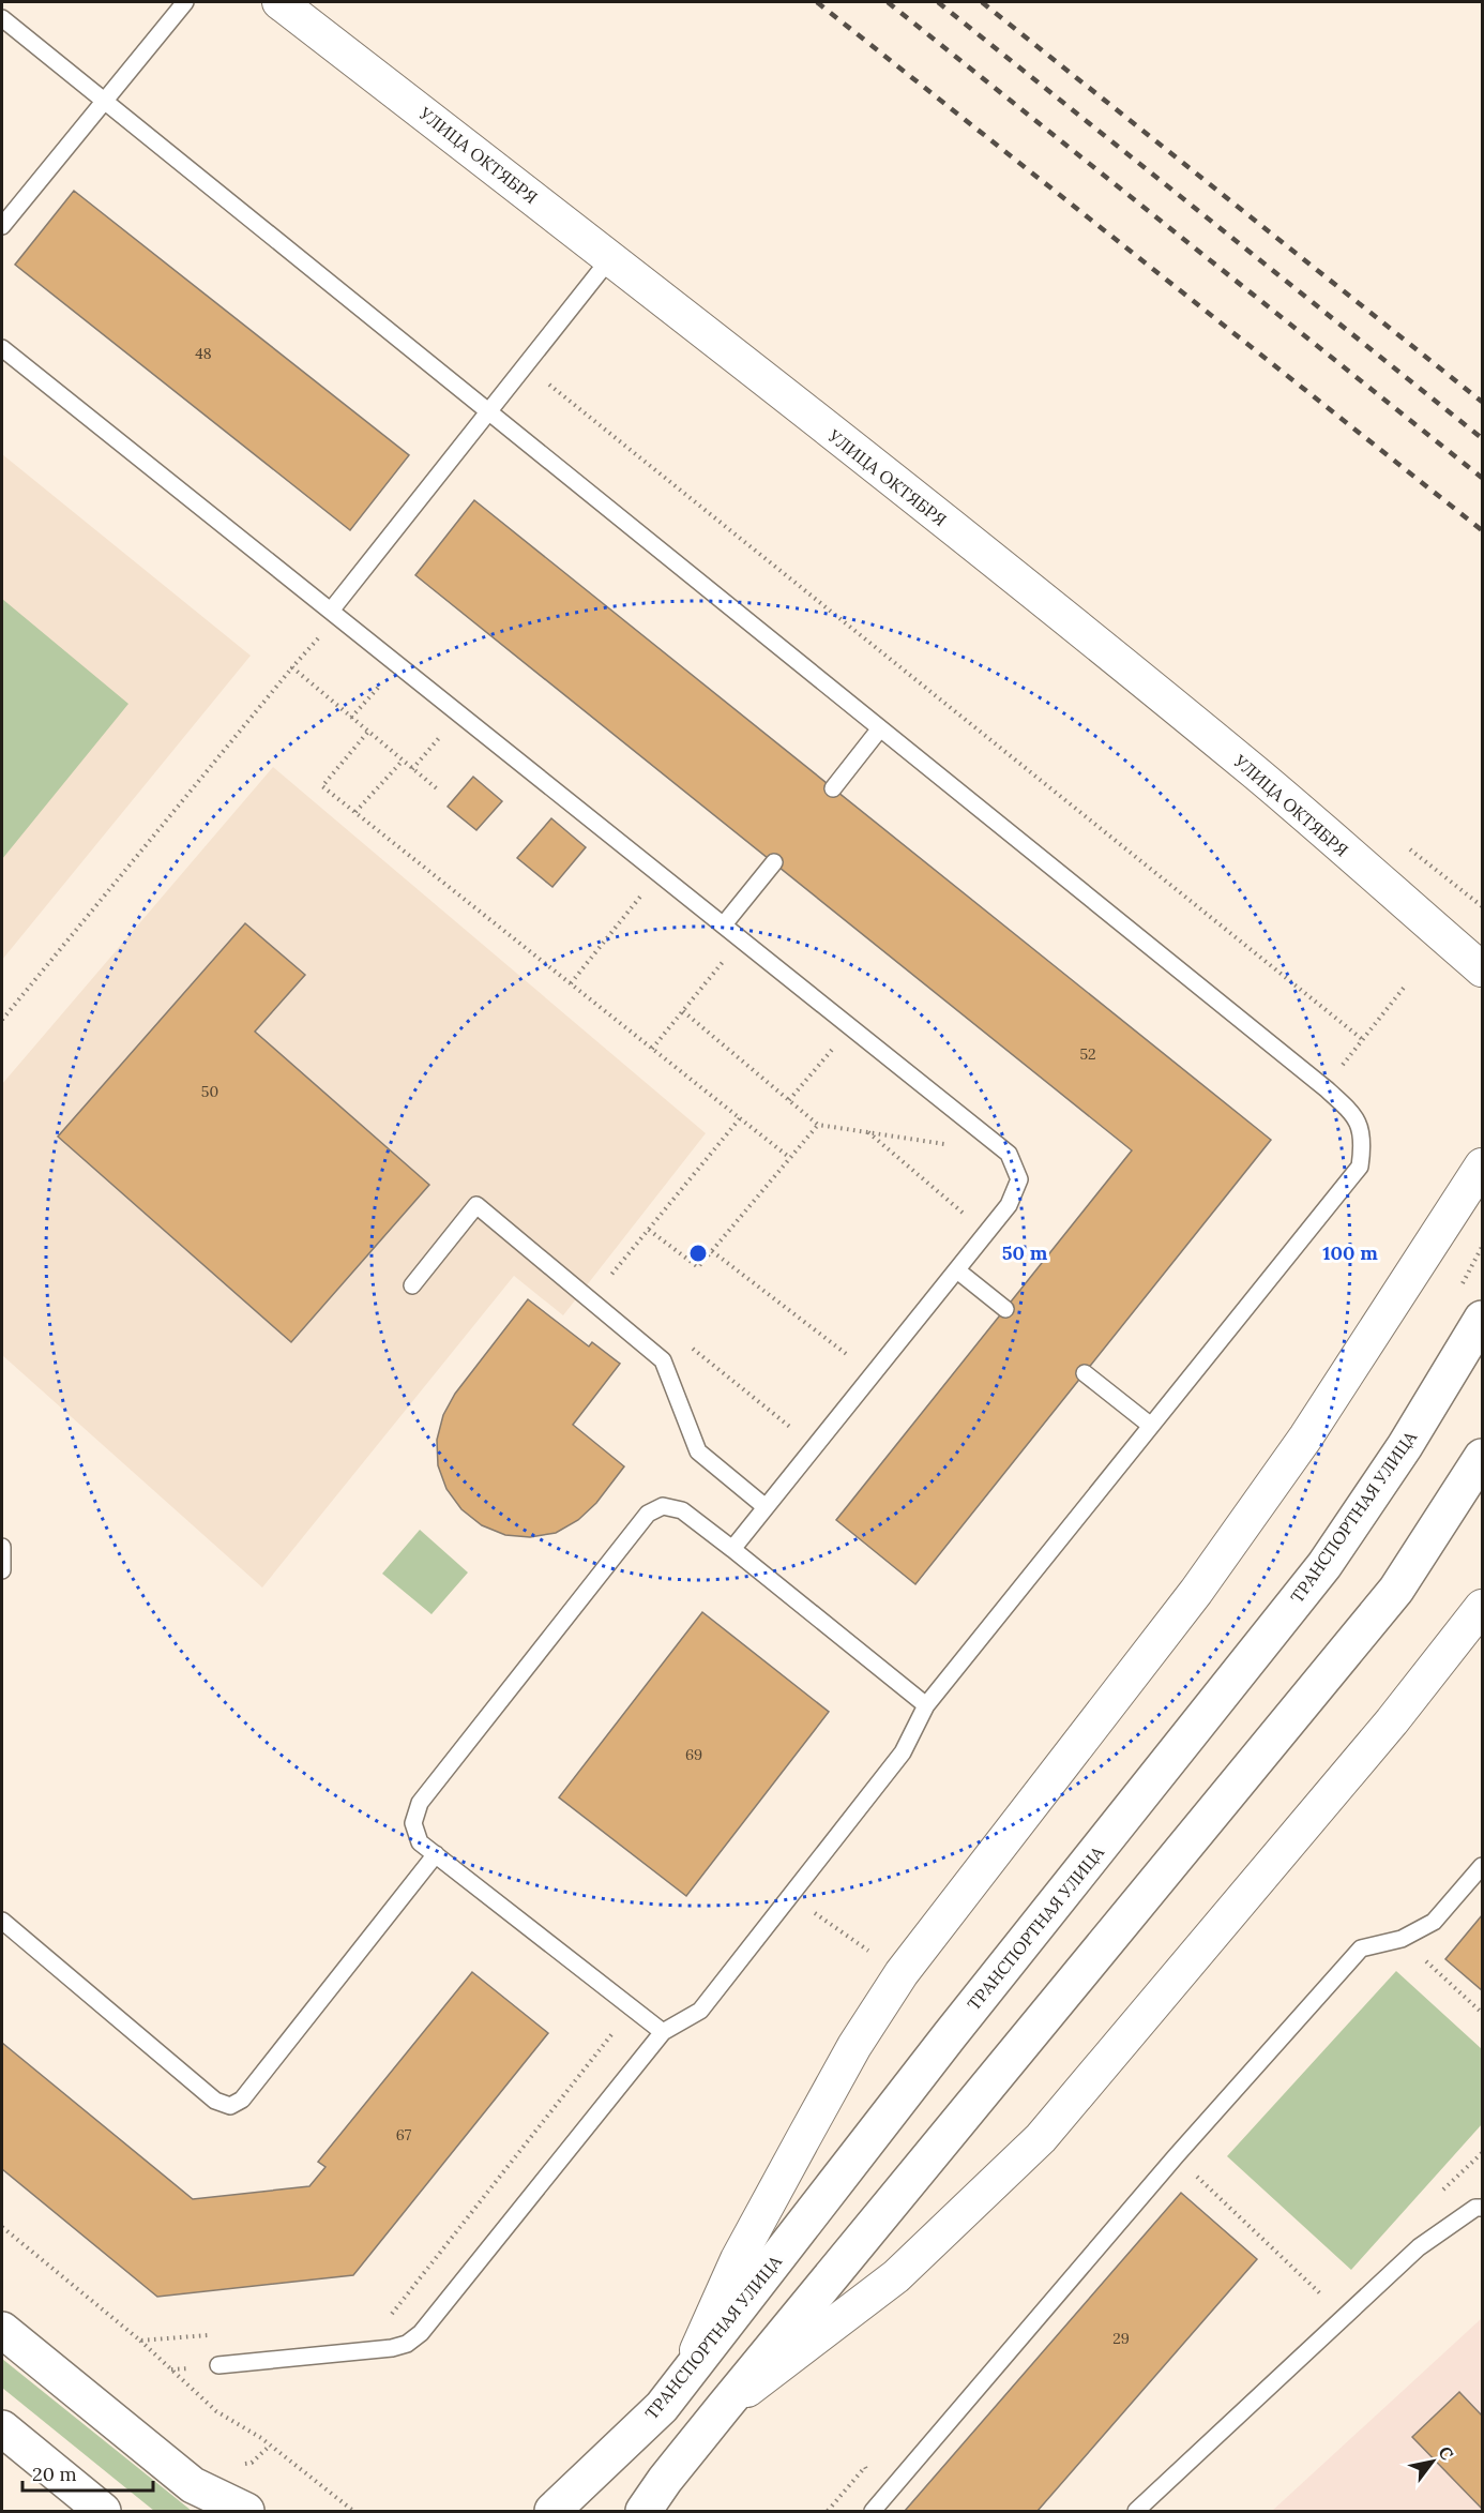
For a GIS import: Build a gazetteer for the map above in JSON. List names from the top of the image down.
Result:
{
  "streets": {
    "street": ["УЛИЦА ОКТЯБРЯ", "ТРАНСПОРТНАЯ УЛИЦА"]
  },
  "house_numbers": [
    "48",
    "52",
    "50",
    "69",
    "67",
    "29"
  ],
  "scale_bar": "20 m",
  "north": "top right",
  "rings": ["50 m", "100 m"]
}
